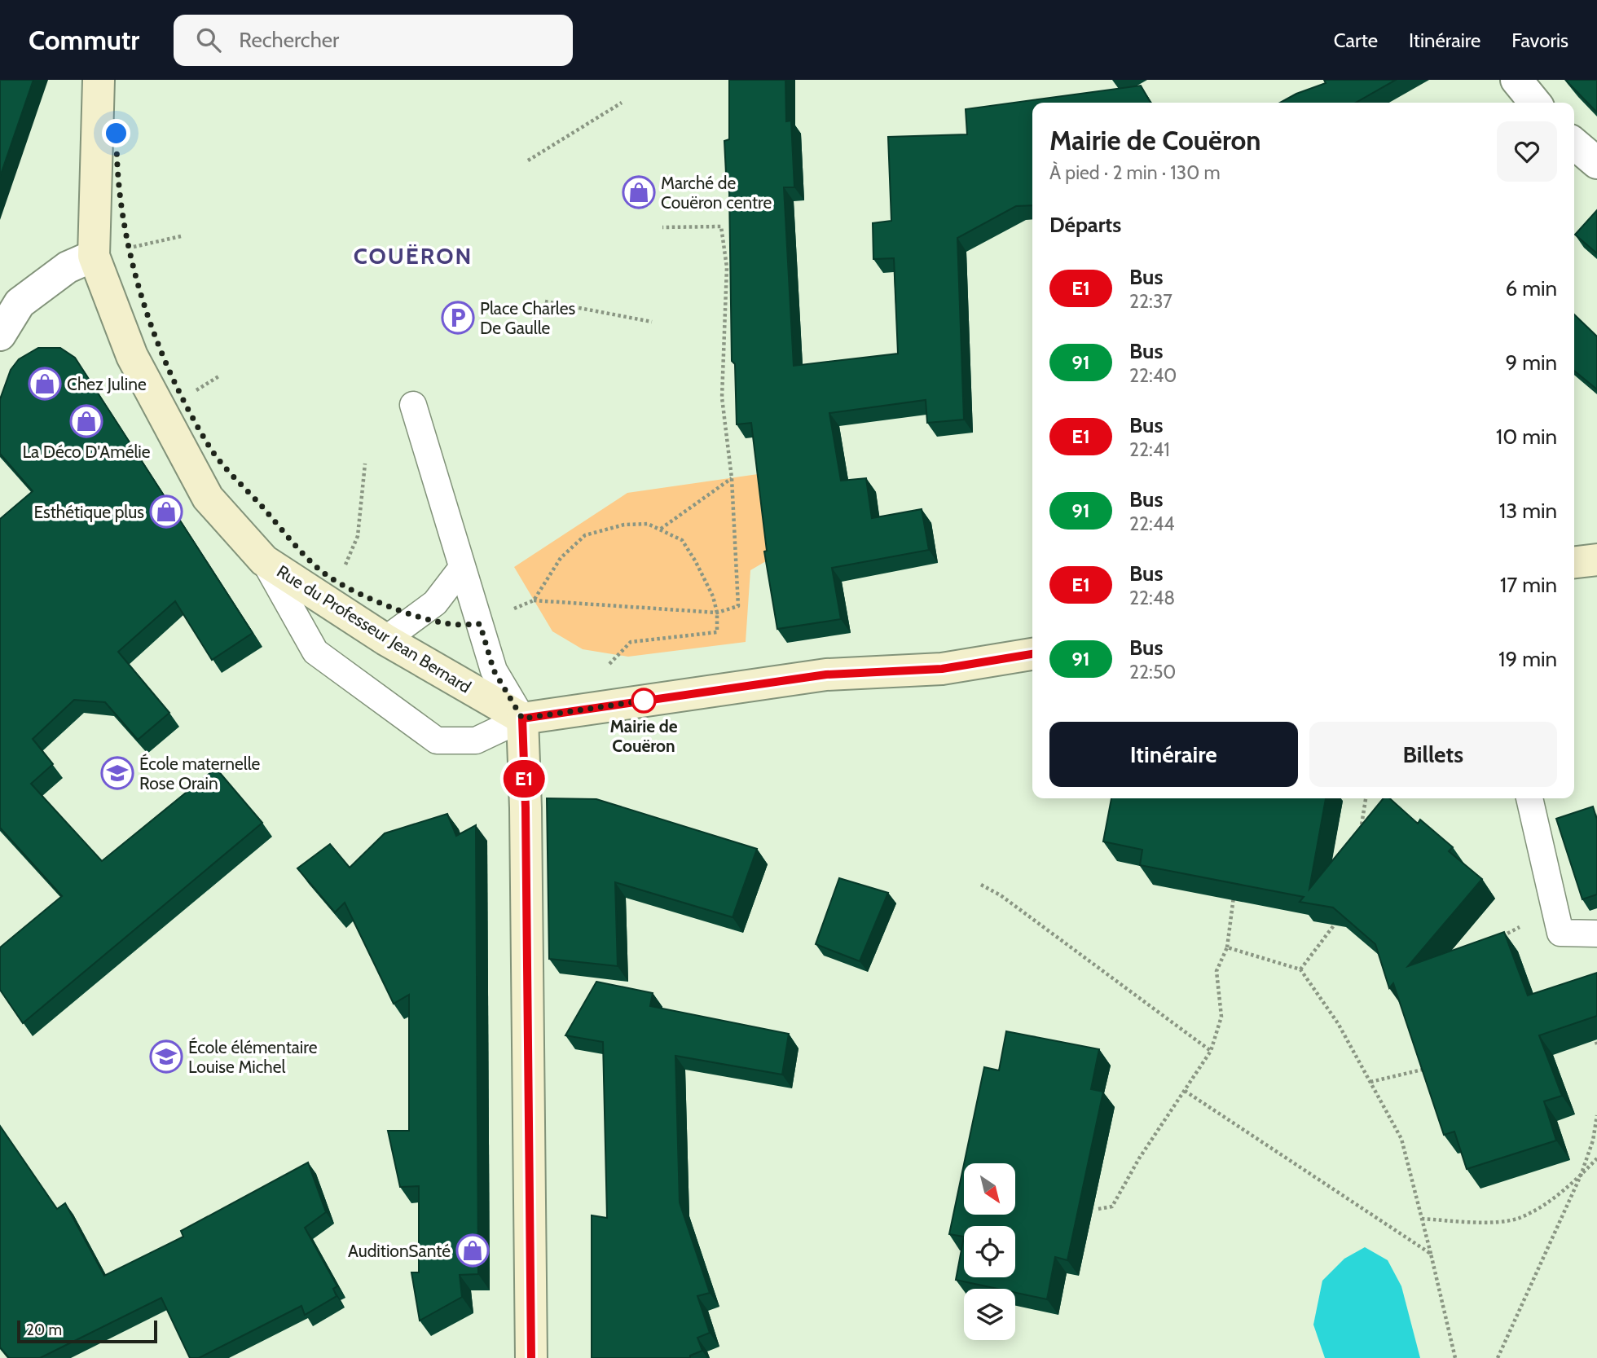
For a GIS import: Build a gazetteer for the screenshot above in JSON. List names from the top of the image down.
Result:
{
  "streets": {
    "street": ["Rue du Professeur Jean Bernard"]
  },
  "districts": ["COUËRON"],
  "places": {
    "shop": [
      "Marché de Couëron centre",
      "Chez Juline",
      "La Déco D'Amélie",
      "Esthétique plus",
      "AuditionSanté"
    ],
    "parking": ["Place Charles De Gaulle"],
    "other": ["Mairie de Couëron"],
    "school or university": ["École maternelle Rose Orain", "École élémentaire Louise Michel"]
  },
  "lines": ["bus line E1"],
  "scale_bar": "20 m",
  "north": "bottom right",
  "page": {
    "header": "Commutr",
    "search": "Rechercher",
    "nav": ["Carte", "Itinéraire", "Favoris"],
    "on_map": "E1",
    "heading": [
      ["Mairie de Couëron", "À pied · 2 min · 130 m"],
      "Départs"
    ],
    "list": [
      {
        "mark": "E1",
        "name": "Bus",
        "note": "22:37",
        "value": "6 min"
      },
      {
        "mark": "91",
        "name": "Bus",
        "note": "22:40",
        "value": "9 min"
      },
      {
        "mark": "E1",
        "name": "Bus",
        "note": "22:41",
        "value": "10 min"
      },
      {
        "mark": "91",
        "name": "Bus",
        "note": "22:44",
        "value": "13 min"
      },
      {
        "mark": "E1",
        "name": "Bus",
        "note": "22:48",
        "value": "17 min"
      },
      {
        "mark": "91",
        "name": "Bus",
        "note": "22:50",
        "value": "19 min"
      }
    ],
    "buttons": ["Itinéraire", "Billets"],
    "scale": "20 m"
  }
}
